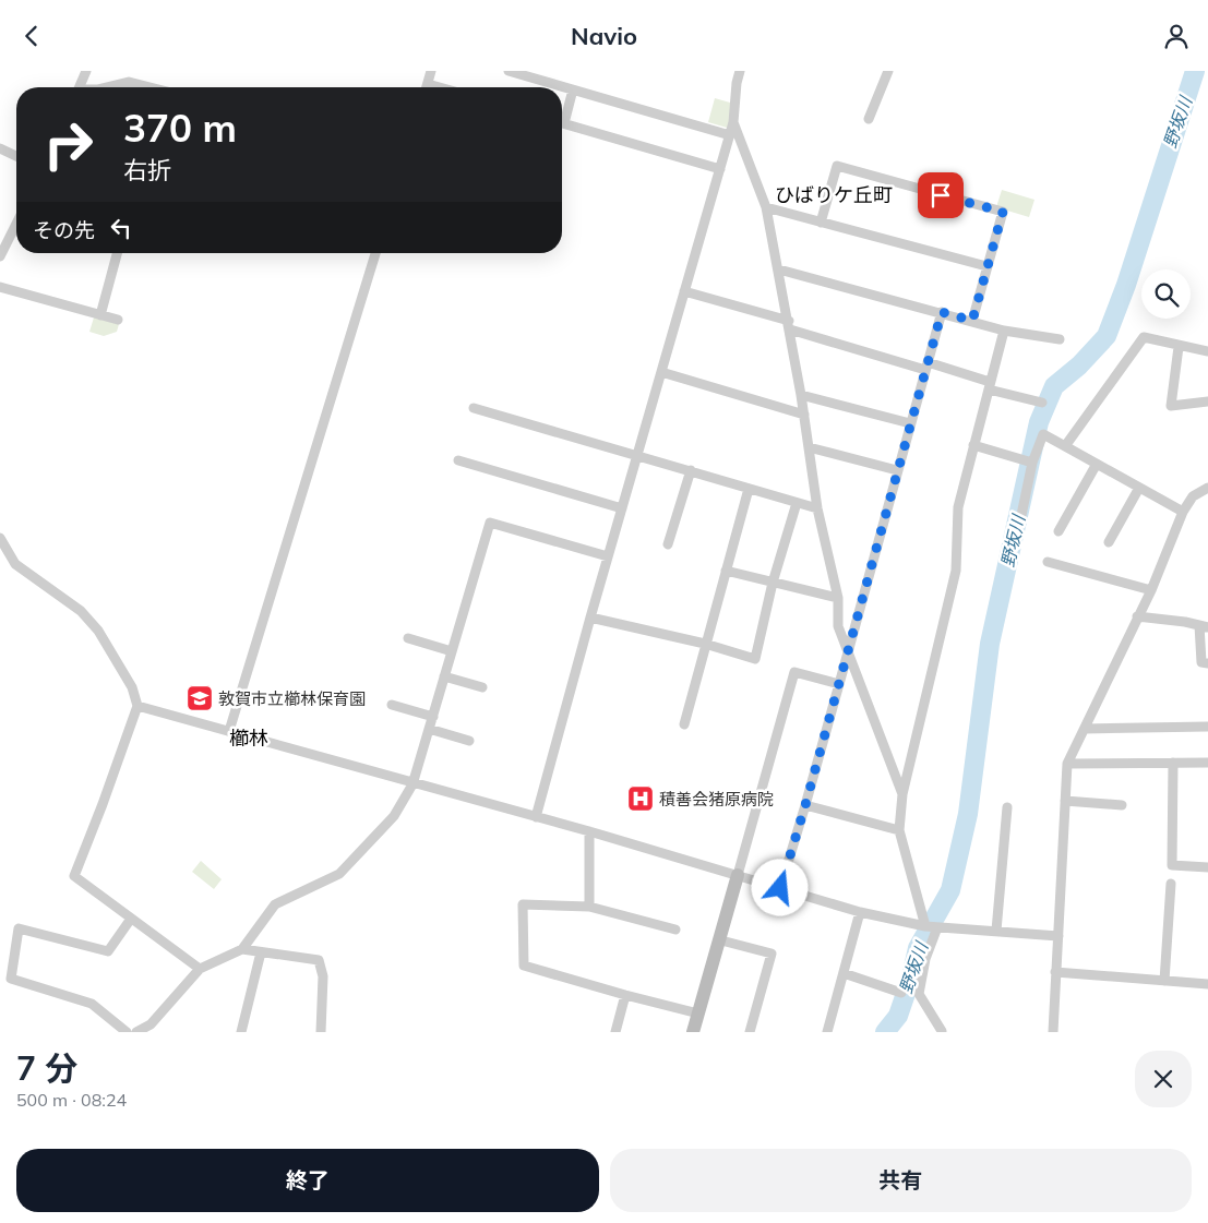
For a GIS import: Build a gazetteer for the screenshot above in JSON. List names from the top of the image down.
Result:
{
  "districts": ["ひばりケ丘町", "櫛林"],
  "water": ["野坂川"],
  "places": {
    "school or university": ["敦賀市立櫛林保育園"],
    "hospital": ["積善会猪原病院"]
  },
  "page": {
    "header": "Navio",
    "turn": ["370 m", "右折"],
    "then": "その先",
    "heading": ["7 分", "500 m · 08:24"],
    "buttons": ["終了", "共有"]
  }
}
